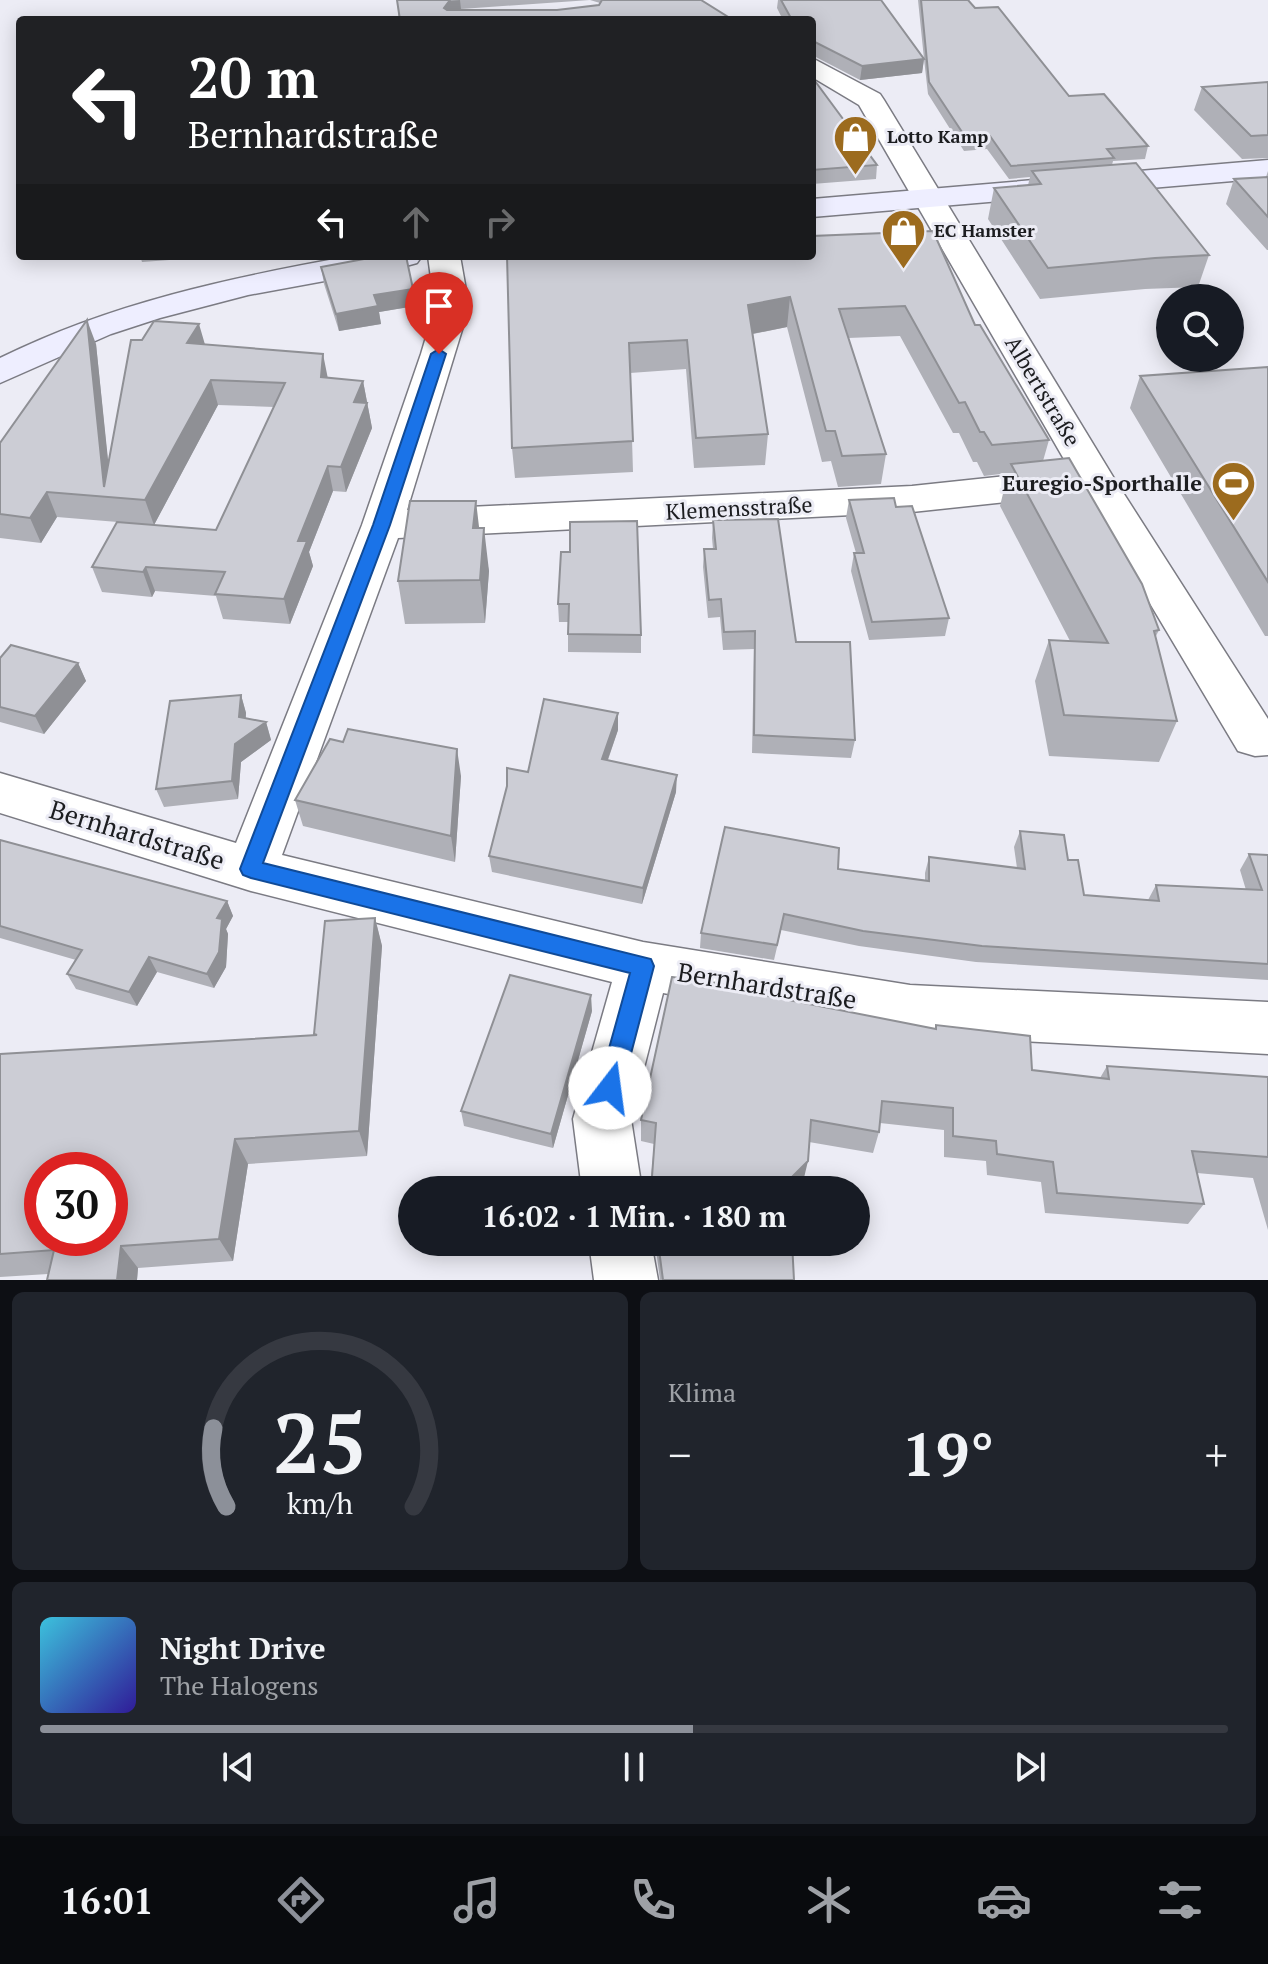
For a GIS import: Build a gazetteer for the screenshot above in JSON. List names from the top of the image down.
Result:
{
  "streets": {
    "street": ["Albertstraße", "Klemensstraße", "Bernhardstraße"]
  },
  "crossings": [
    ["Albertstraße", "Klemensstraße"]
  ],
  "places": {
    "shop": ["Lotto Kamp", "EC Hamster"],
    "sports": ["Euregio-Sporthalle"]
  },
  "page": {
    "turn": ["20 m", "Bernhardstraße"],
    "limit": "30",
    "trip": "16:02 · 1 Min. · 180 m",
    "tile": "Klima",
    "heat": ["−", "19°", "+"],
    "song": ["Night Drive", "The Halogens"],
    "tabs": "16:01",
    "gauge": ["25", "km/h"]
  }
}
